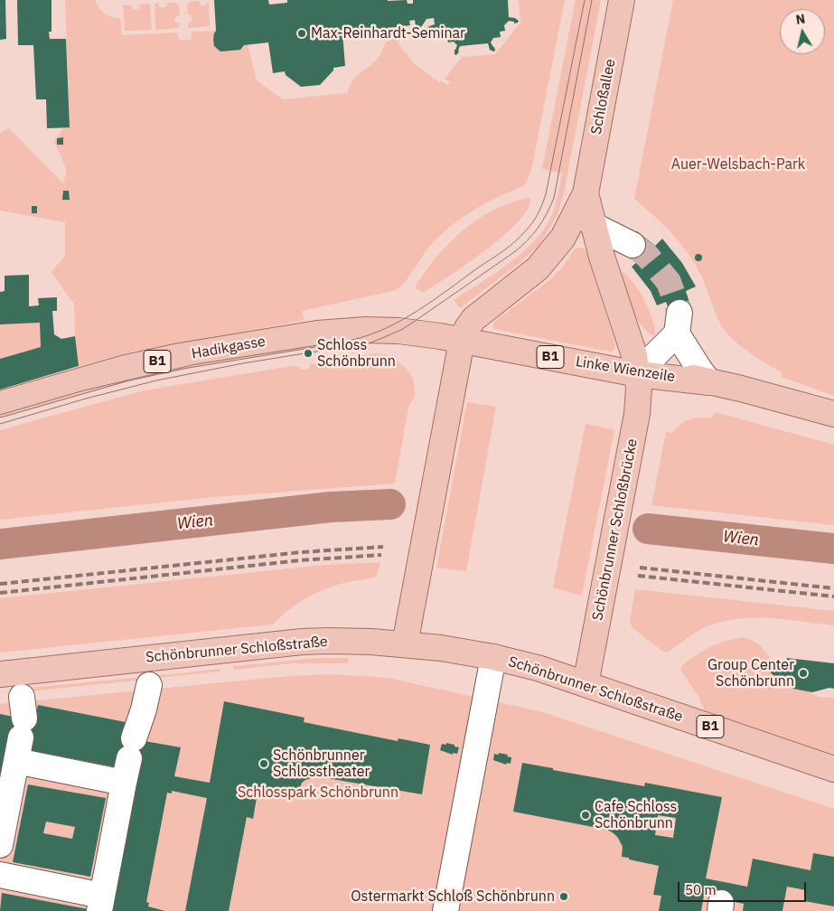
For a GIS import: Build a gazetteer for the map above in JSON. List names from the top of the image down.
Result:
{
  "streets": {
    "main road": [
      "Schloßallee",
      "Hadikgasse",
      "B1",
      "Linke Wienzeile",
      "Schönbrunner Schloßbrücke",
      "Schönbrunner Schloßstraße"
    ]
  },
  "crossings": [
    ["Schloßallee", "Hadikgasse"],
    ["Schloßallee", "Linke Wienzeile"],
    ["Schloßallee", "Schönbrunner Schloßbrücke"],
    ["Hadikgasse", "Linke Wienzeile"],
    ["Linke Wienzeile", "Schönbrunner Schloßbrücke"],
    ["Schönbrunner Schloßbrücke", "Schönbrunner Schloßstraße"]
  ],
  "water": ["Wien"],
  "parks": ["Auer-Welsbach-Park", "Schlosspark Schönbrunn"],
  "places": [
    "Max-Reinhardt-Seminar",
    "Schloss Schönbrunn",
    "Group Center Schönbrunn",
    "Schönbrunner Schlosstheater",
    "Cafe Schloss Schönbrunn",
    "Ostermarkt Schloß Schönbrunn"
  ],
  "scale_bar": "50 m",
  "north": "top"
}
